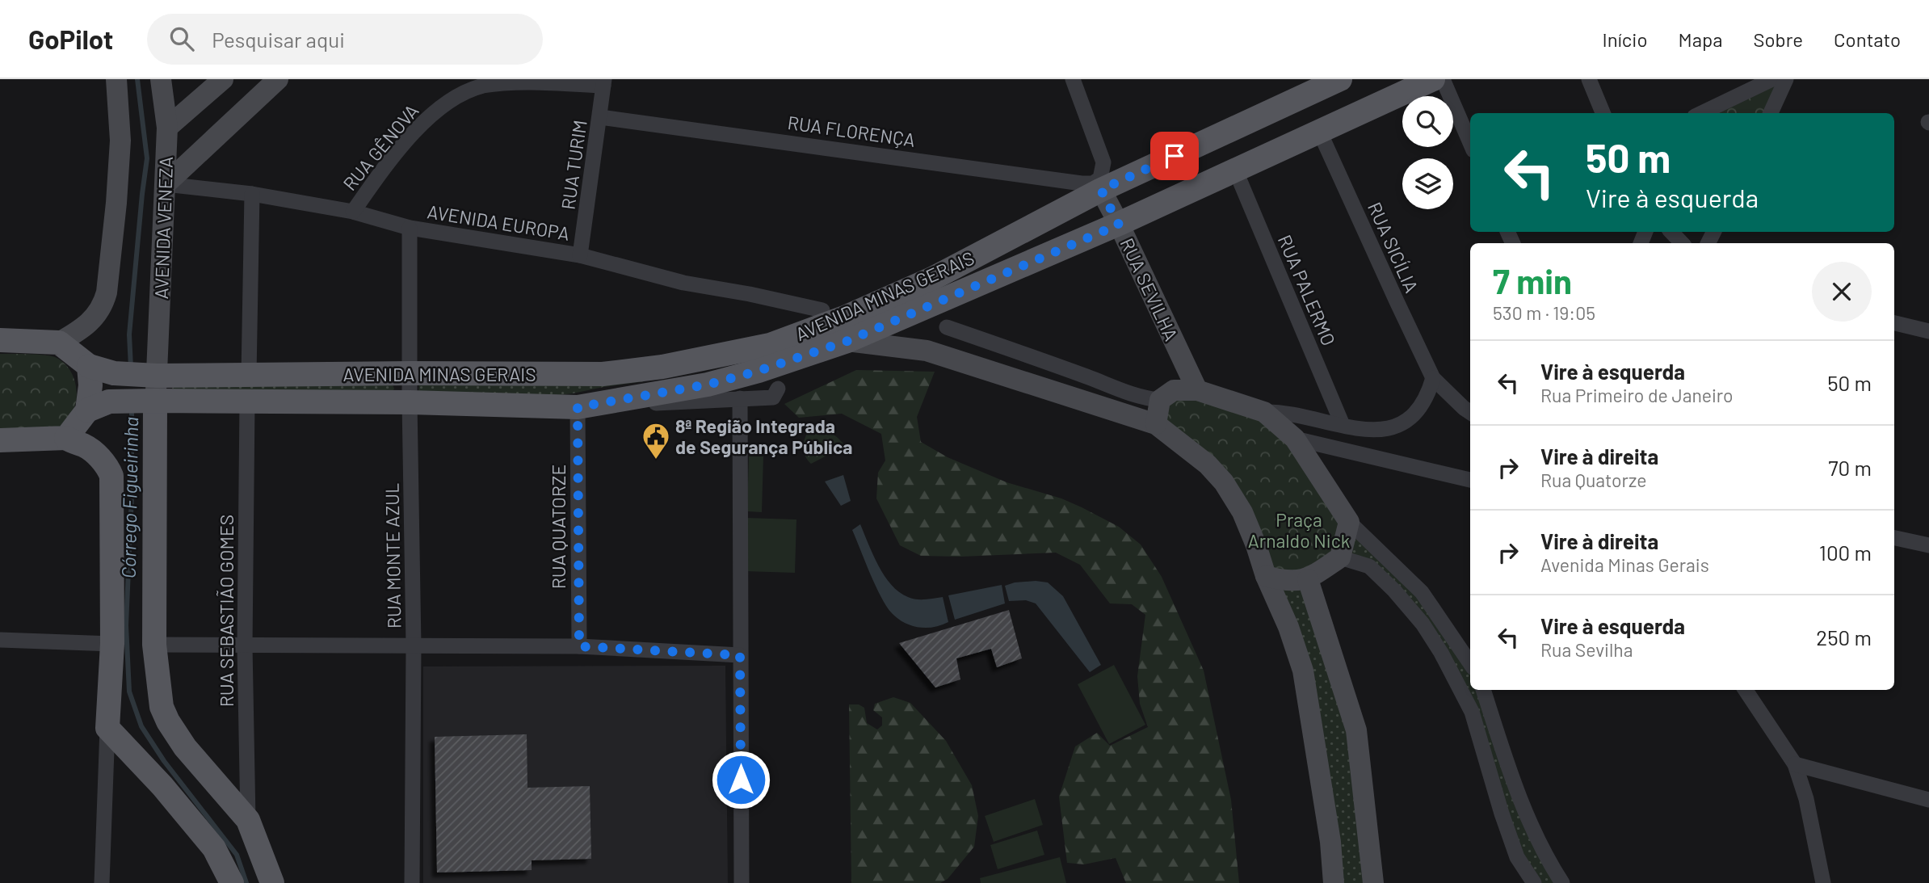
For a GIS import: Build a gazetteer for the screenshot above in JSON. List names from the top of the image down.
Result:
{
  "streets": {
    "main road": ["AVENIDA MINAS GERAIS"],
    "street": [
      "RUA FLORENÇA",
      "RUA GÊNOVA",
      "RUA TURIM",
      "AVENIDA EUROPA",
      "AVENIDA VENEZA",
      "RUA SICÍLIA",
      "RUA SEVILHA",
      "RUA PALERMO",
      "RUA QUATORZE",
      "RUA MONTE AZUL",
      "RUA SEBASTIÃO GOMES"
    ]
  },
  "crossings": [
    ["RUA FLORENÇA", "RUA TURIM"],
    ["RUA FLORENÇA", "RUA SEVILHA"],
    ["RUA FLORENÇA", "AVENIDA MINAS GERAIS"],
    ["RUA GÊNOVA", "RUA TURIM"],
    ["RUA GÊNOVA", "AVENIDA EUROPA"],
    ["RUA TURIM", "AVENIDA EUROPA"],
    ["AVENIDA EUROPA", "AVENIDA VENEZA"],
    ["AVENIDA EUROPA", "RUA MONTE AZUL"],
    ["AVENIDA VENEZA", "AVENIDA MINAS GERAIS"],
    ["RUA SICÍLIA", "AVENIDA MINAS GERAIS"],
    ["RUA SEVILHA", "AVENIDA MINAS GERAIS"],
    ["RUA PALERMO", "AVENIDA MINAS GERAIS"],
    ["AVENIDA MINAS GERAIS", "RUA QUATORZE"],
    ["AVENIDA MINAS GERAIS", "RUA MONTE AZUL"],
    ["AVENIDA MINAS GERAIS", "RUA SEBASTIÃO GOMES"]
  ],
  "water": ["Córrego Figueirinha"],
  "parks": ["Praça Arnaldo Nick"],
  "places": {
    "public building": ["8ª Região Integrada de Segurança Pública"]
  },
  "page": {
    "header": "GoPilot",
    "search": "Pesquisar aqui",
    "nav": [
      "Início",
      "Mapa",
      "Sobre",
      "Contato"
    ],
    "turn": ["50 m", "Vire à esquerda"],
    "heading": ["7 min", "530 m · 19:05"],
    "list": [
      {
        "name": "Vire à esquerda",
        "note": "Rua Primeiro de Janeiro",
        "value": "50 m"
      },
      {
        "name": "Vire à direita",
        "note": "Rua Quatorze",
        "value": "70 m"
      },
      {
        "name": "Vire à direita",
        "note": "Avenida Minas Gerais",
        "value": "100 m"
      },
      {
        "name": "Vire à esquerda",
        "note": "Rua Sevilha",
        "value": "250 m"
      }
    ]
  }
}
